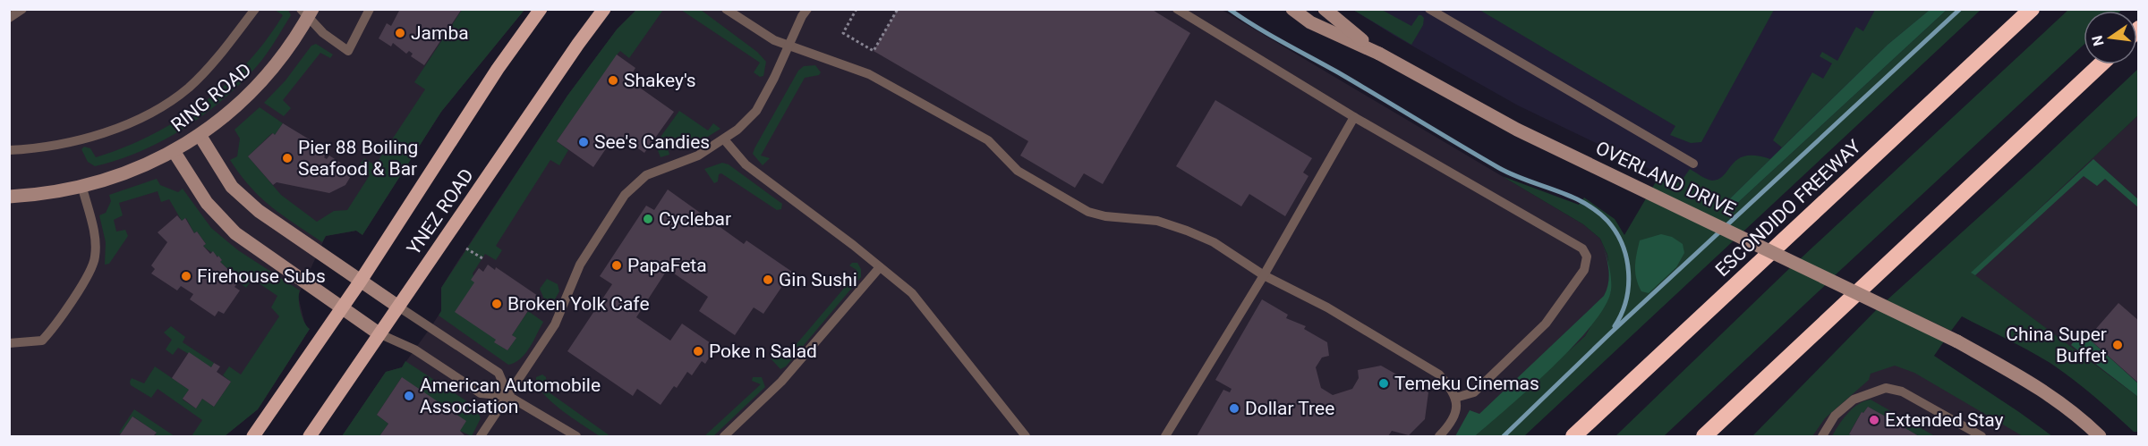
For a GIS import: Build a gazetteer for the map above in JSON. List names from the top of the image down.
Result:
{
  "streets": {
    "highway": ["ESCONDIDO FREEWAY"],
    "main road": ["RING ROAD", "OVERLAND DRIVE", "YNEZ ROAD"]
  },
  "places": [
    "Jamba",
    "Shakey's",
    "See's Candies",
    "Pier 88 Boiling Seafood & Bar",
    "Cyclebar",
    "PapaFeta",
    "Firehouse Subs",
    "Gin Sushi",
    "Broken Yolk Cafe",
    "China Super Buffet",
    "Poke n Salad",
    "Temeku Cinemas",
    "American Automobile Association",
    "Dollar Tree",
    "Extended Stay"
  ],
  "north": "left"
}
